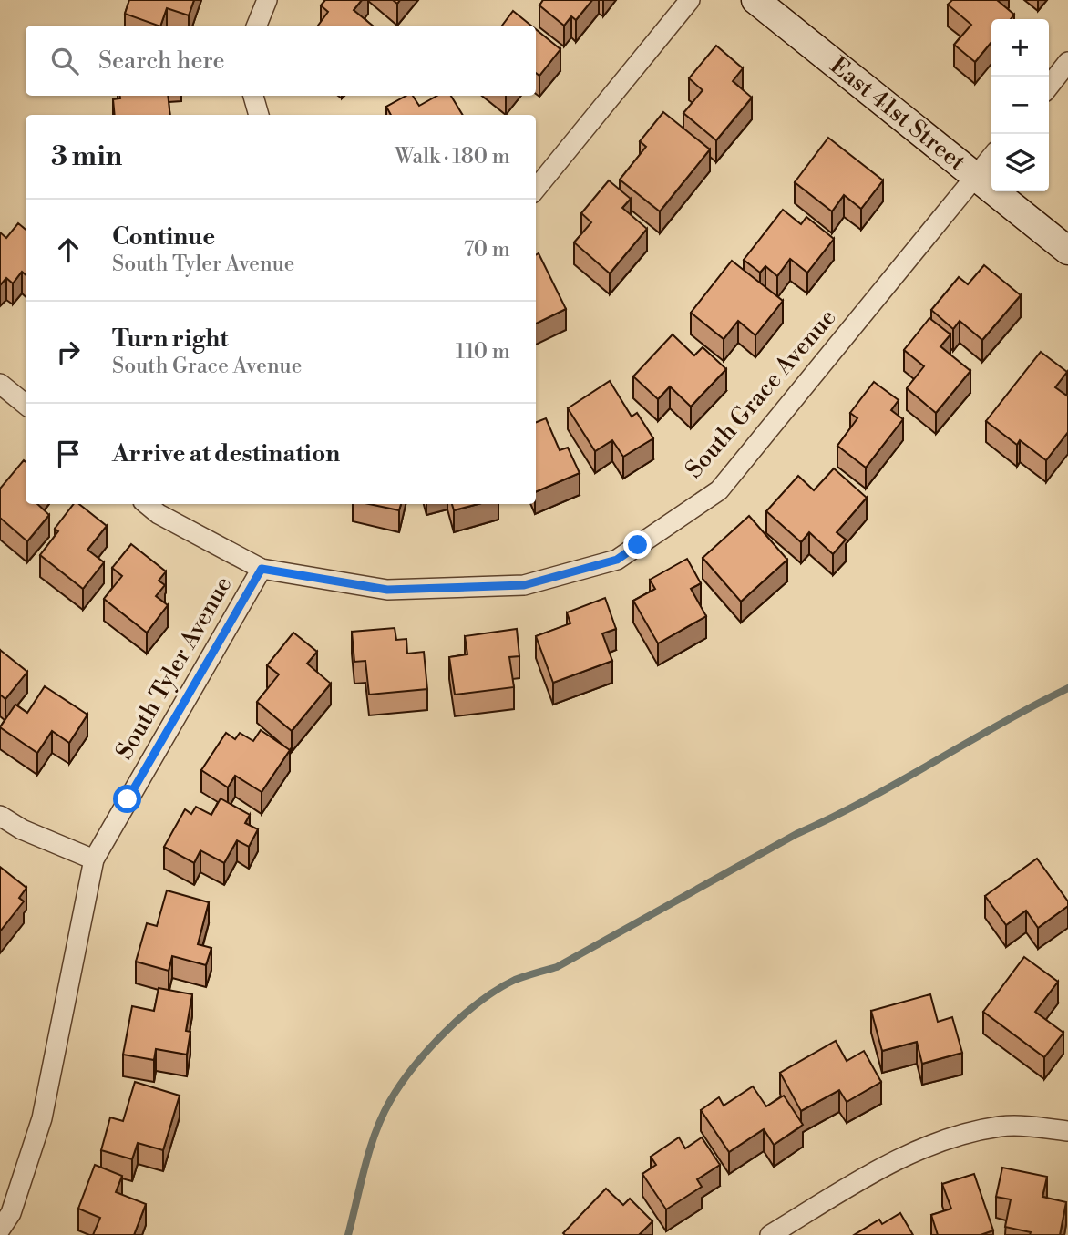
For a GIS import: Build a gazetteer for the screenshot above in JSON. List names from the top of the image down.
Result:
{
  "streets": {
    "street": ["East 41st Street", "South Grace Avenue", "South Tyler Avenue"]
  },
  "crossings": [
    ["East 41st Street", "South Grace Avenue"],
    ["South Grace Avenue", "South Tyler Avenue"]
  ],
  "page": {
    "map_buttons": ["+", "−"],
    "search": "Search here",
    "heading": ["3 min", "Walk · 180 m"],
    "list": [
      ["Continue", "South Tyler Avenue", "70 m"],
      ["Turn right", "South Grace Avenue", "110 m"],
      "Arrive at destination"
    ]
  }
}
